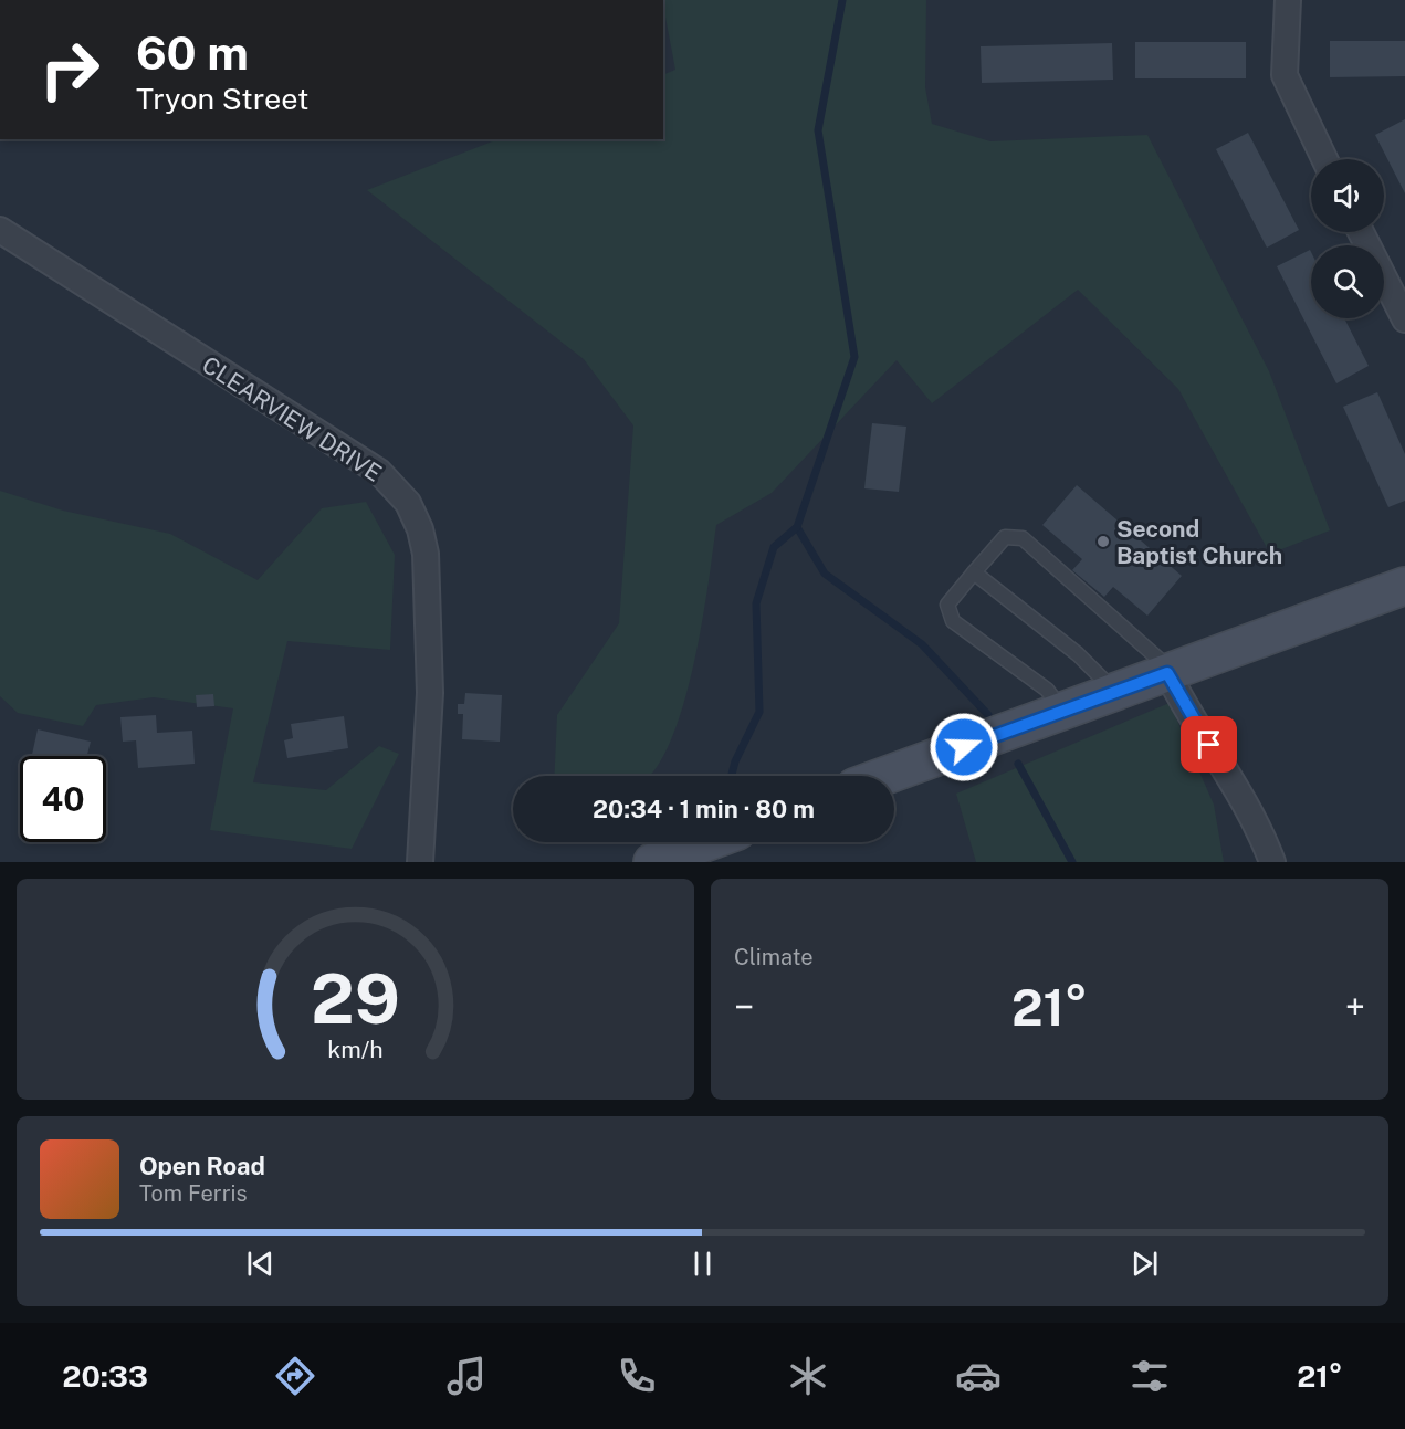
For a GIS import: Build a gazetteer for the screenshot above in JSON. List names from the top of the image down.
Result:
{
  "streets": {
    "street": ["CLEARVIEW DRIVE"]
  },
  "places": ["Second Baptist Church"],
  "page": {
    "turn": ["60 m", "Tryon Street"],
    "limit": "40",
    "trip": "20:34 · 1 min · 80 m",
    "tile": "Climate",
    "heat": ["−", "21°", "+"],
    "song": ["Open Road", "Tom Ferris"],
    "tabs": ["20:33", "21°"],
    "gauge": ["29", "km/h"]
  }
}
